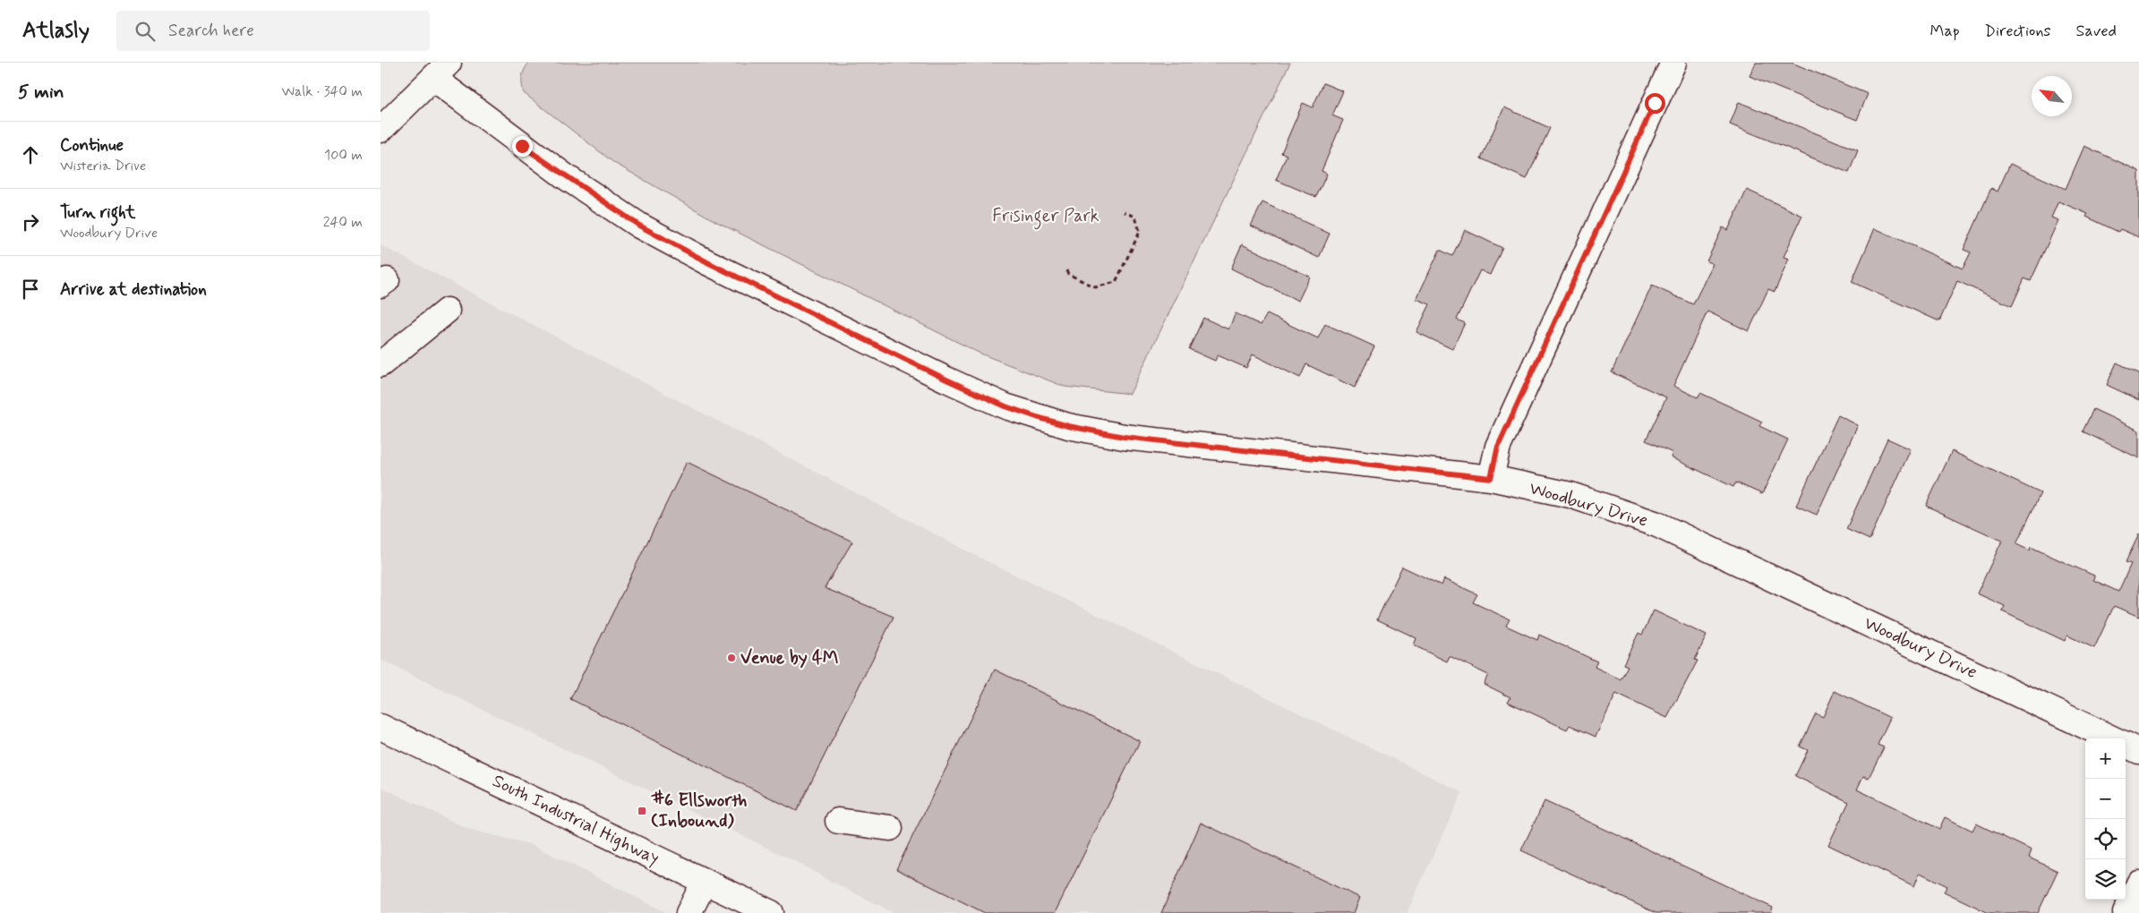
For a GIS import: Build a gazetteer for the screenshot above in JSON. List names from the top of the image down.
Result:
{
  "streets": {
    "street": ["Woodbury Drive", "South Industrial Highway"]
  },
  "parks": ["Frisinger Park"],
  "places": {
    "other": ["Venue by 4M"],
    "transit": ["#6 Ellsworth (Inbound)"]
  },
  "north": "top left",
  "page": {
    "header": "Atlasly",
    "search": "Search here",
    "nav": ["Map", "Directions", "Saved"],
    "heading": ["5 min", "Walk · 340 m"],
    "list": [
      ["Continue", "Wisteria Drive", "100 m"],
      ["Turn right", "Woodbury Drive", "240 m"],
      "Arrive at destination"
    ],
    "map_buttons": ["+", "−"]
  }
}
